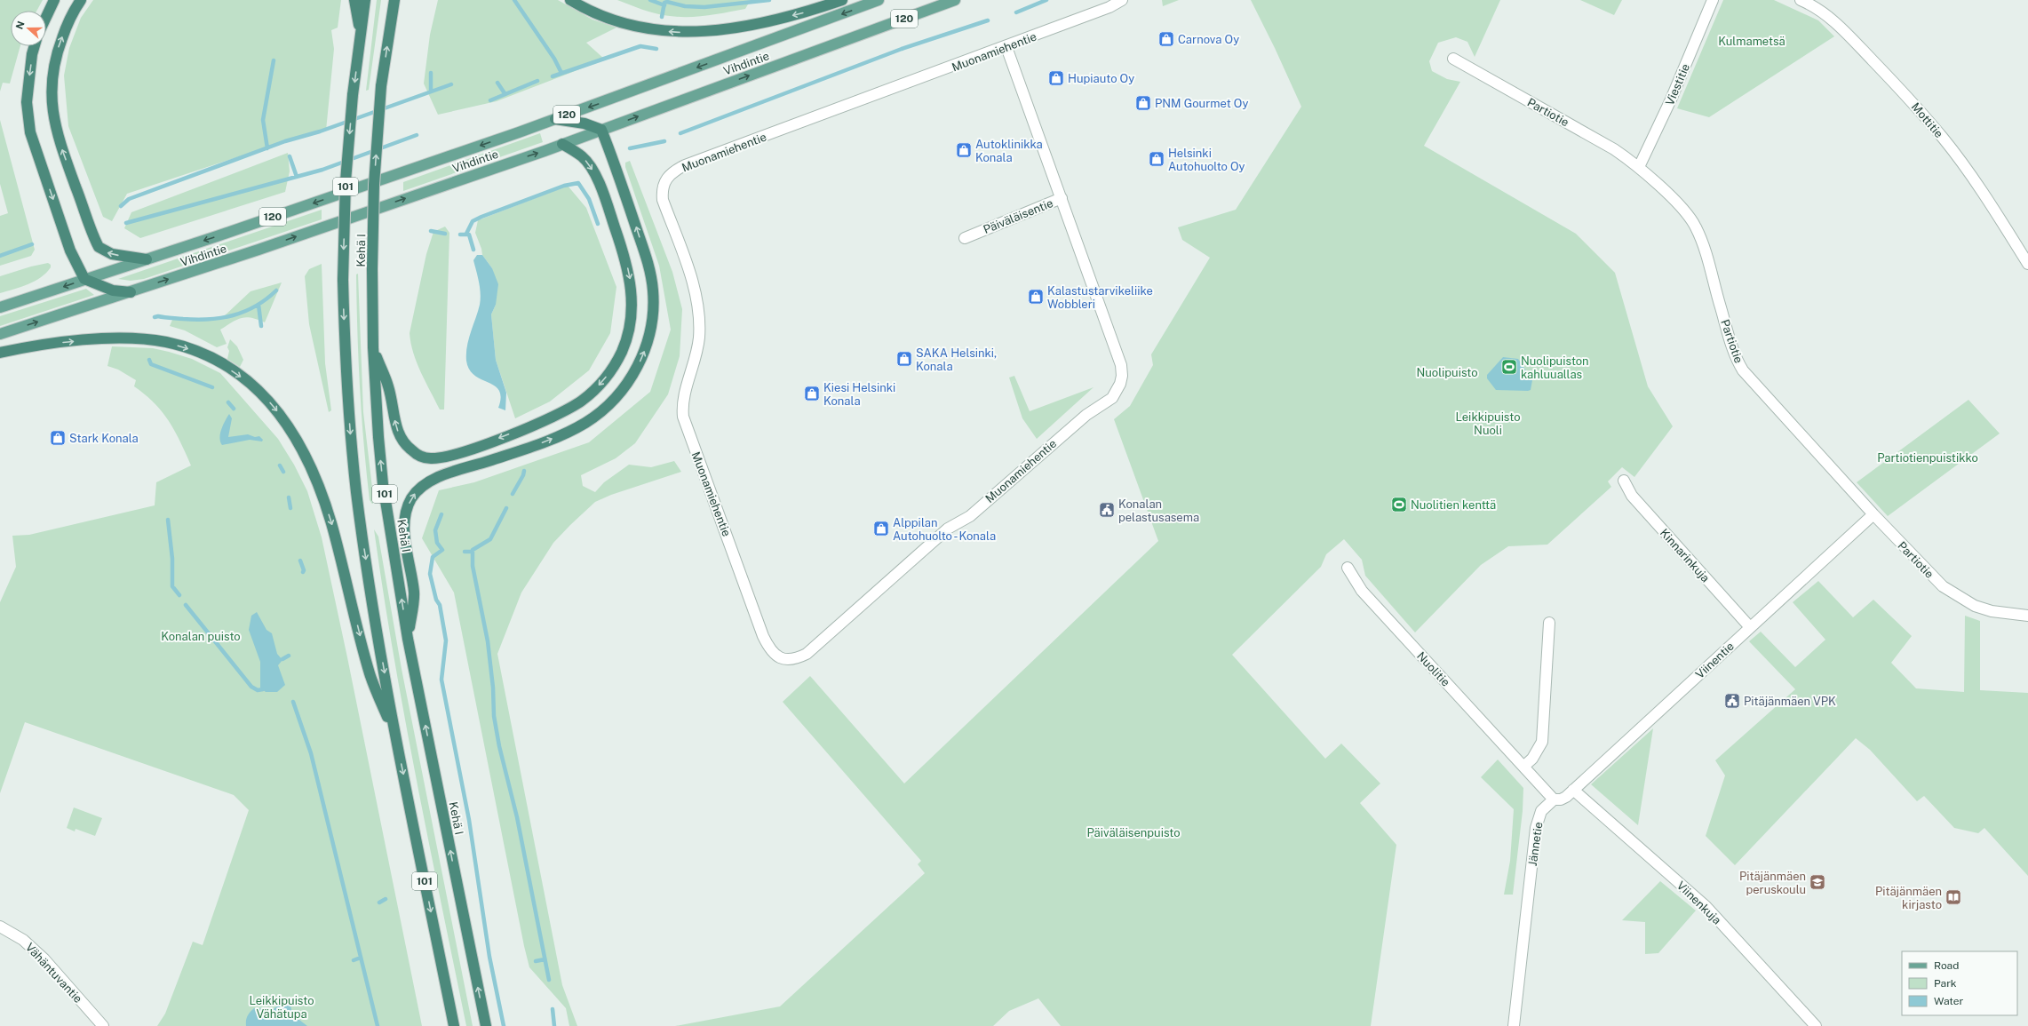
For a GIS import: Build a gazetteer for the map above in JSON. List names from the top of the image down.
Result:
{
  "streets": {
    "highway": ["101", "Kehä I"],
    "main road": ["120", "Vihdintie"],
    "street": [
      "Muonamiehentie",
      "Viestitie",
      "Partiotie",
      "Mottitie",
      "Päiväläisentie",
      "Kinnarinkuja",
      "Viinentie",
      "Nuolitie",
      "Jännetie",
      "Viinenkuja",
      "Vähäntuvantie"
    ]
  },
  "crossings": [
    ["Muonamiehentie", "Päiväläisentie"],
    ["Viestitie", "Partiotie"],
    ["Partiotie", "Viinentie"],
    ["Kinnarinkuja", "Viinentie"],
    ["Viinentie", "Jännetie"],
    ["Viinentie", "Viinenkuja"]
  ],
  "parks": [
    "Kulmametsä",
    "Nuolipuisto",
    "Leikkipuisto Nuoli",
    "Partiotienpuistikko",
    "Konalan puisto",
    "Päiväläisenpuisto",
    "Leikkipuisto Vähätupa"
  ],
  "places": {
    "shop": [
      "Carnova Oy",
      "Hupiauto Oy",
      "PNM Gourmet Oy",
      "Autoklinikka Konala",
      "Helsinki Autohuolto Oy",
      "Kalastustarvikeliike Wobbleri",
      "SAKA Helsinki, Konala",
      "Kiesi Helsinki Konala",
      "Stark Konala",
      "Alppilan Autohuolto - Konala"
    ],
    "sports": ["Nuolipuiston kahluuallas", "Nuolitien kenttä"],
    "public building": ["Konalan pelastusasema", "Pitäjänmäen VPK"],
    "school or university": ["Pitäjänmäen peruskoulu"],
    "library": ["Pitäjänmäen kirjasto"]
  },
  "legend": ["Road", "Park", "Water"],
  "north": "left"
}
